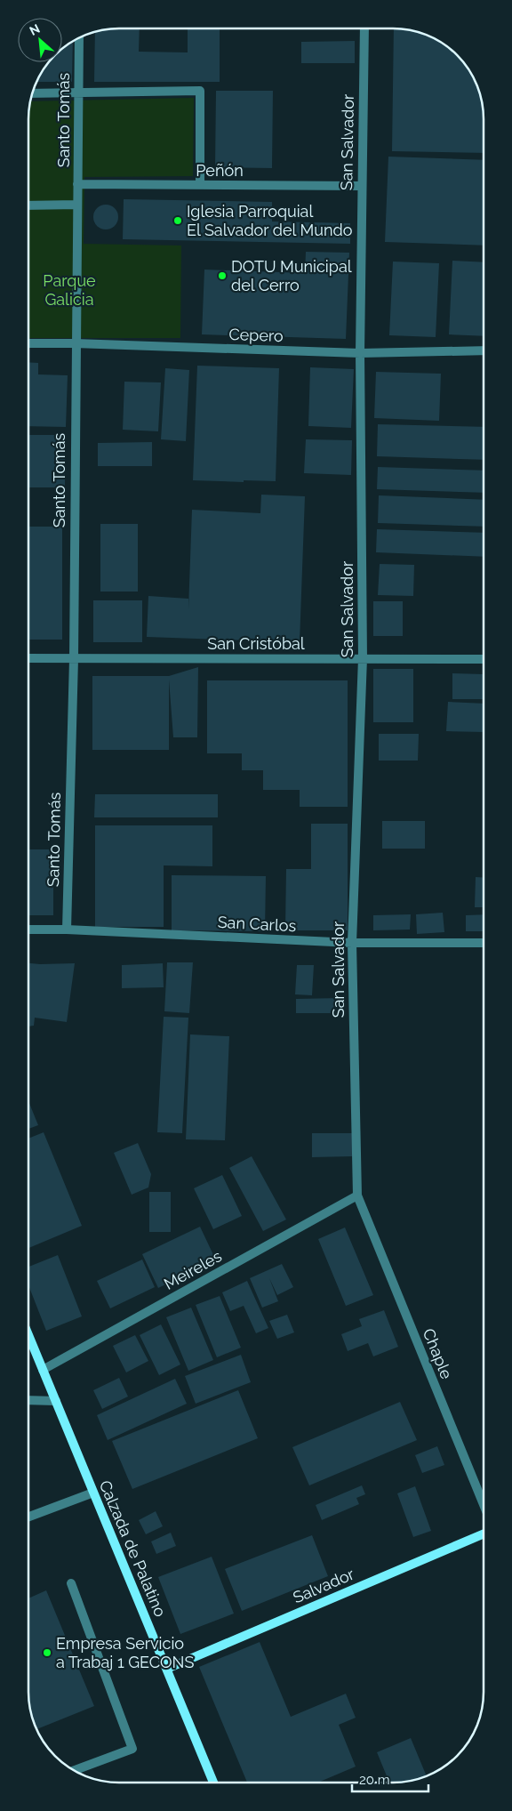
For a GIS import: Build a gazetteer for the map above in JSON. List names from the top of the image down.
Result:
{
  "streets": {
    "street": [
      "Santo Tomás",
      "San Salvador",
      "Peñón",
      "Cepero",
      "San Cristóbal",
      "San Carlos",
      "Meireles",
      "Chaple",
      "Calzada de Palatino",
      "Salvador"
    ]
  },
  "crossings": [
    ["Santo Tomás", "Peñón"],
    ["Santo Tomás", "Cepero"],
    ["Santo Tomás", "San Cristóbal"],
    ["Santo Tomás", "San Carlos"],
    ["San Salvador", "Peñón"],
    ["San Salvador", "Cepero"],
    ["San Salvador", "San Cristóbal"],
    ["San Salvador", "San Carlos"],
    ["San Salvador", "Meireles"],
    ["San Salvador", "Chaple"],
    ["Meireles", "Chaple"],
    ["Meireles", "Calzada de Palatino"],
    ["Calzada de Palatino", "Salvador"]
  ],
  "parks": ["Parque Galicia"],
  "places": ["Iglesia Parroquial El Salvador del Mundo", "DOTU Municipal del Cerro", "Empresa Servicio a Trabaj 1 GECONS"],
  "scale_bar": "20 m",
  "north": "top left"
}
